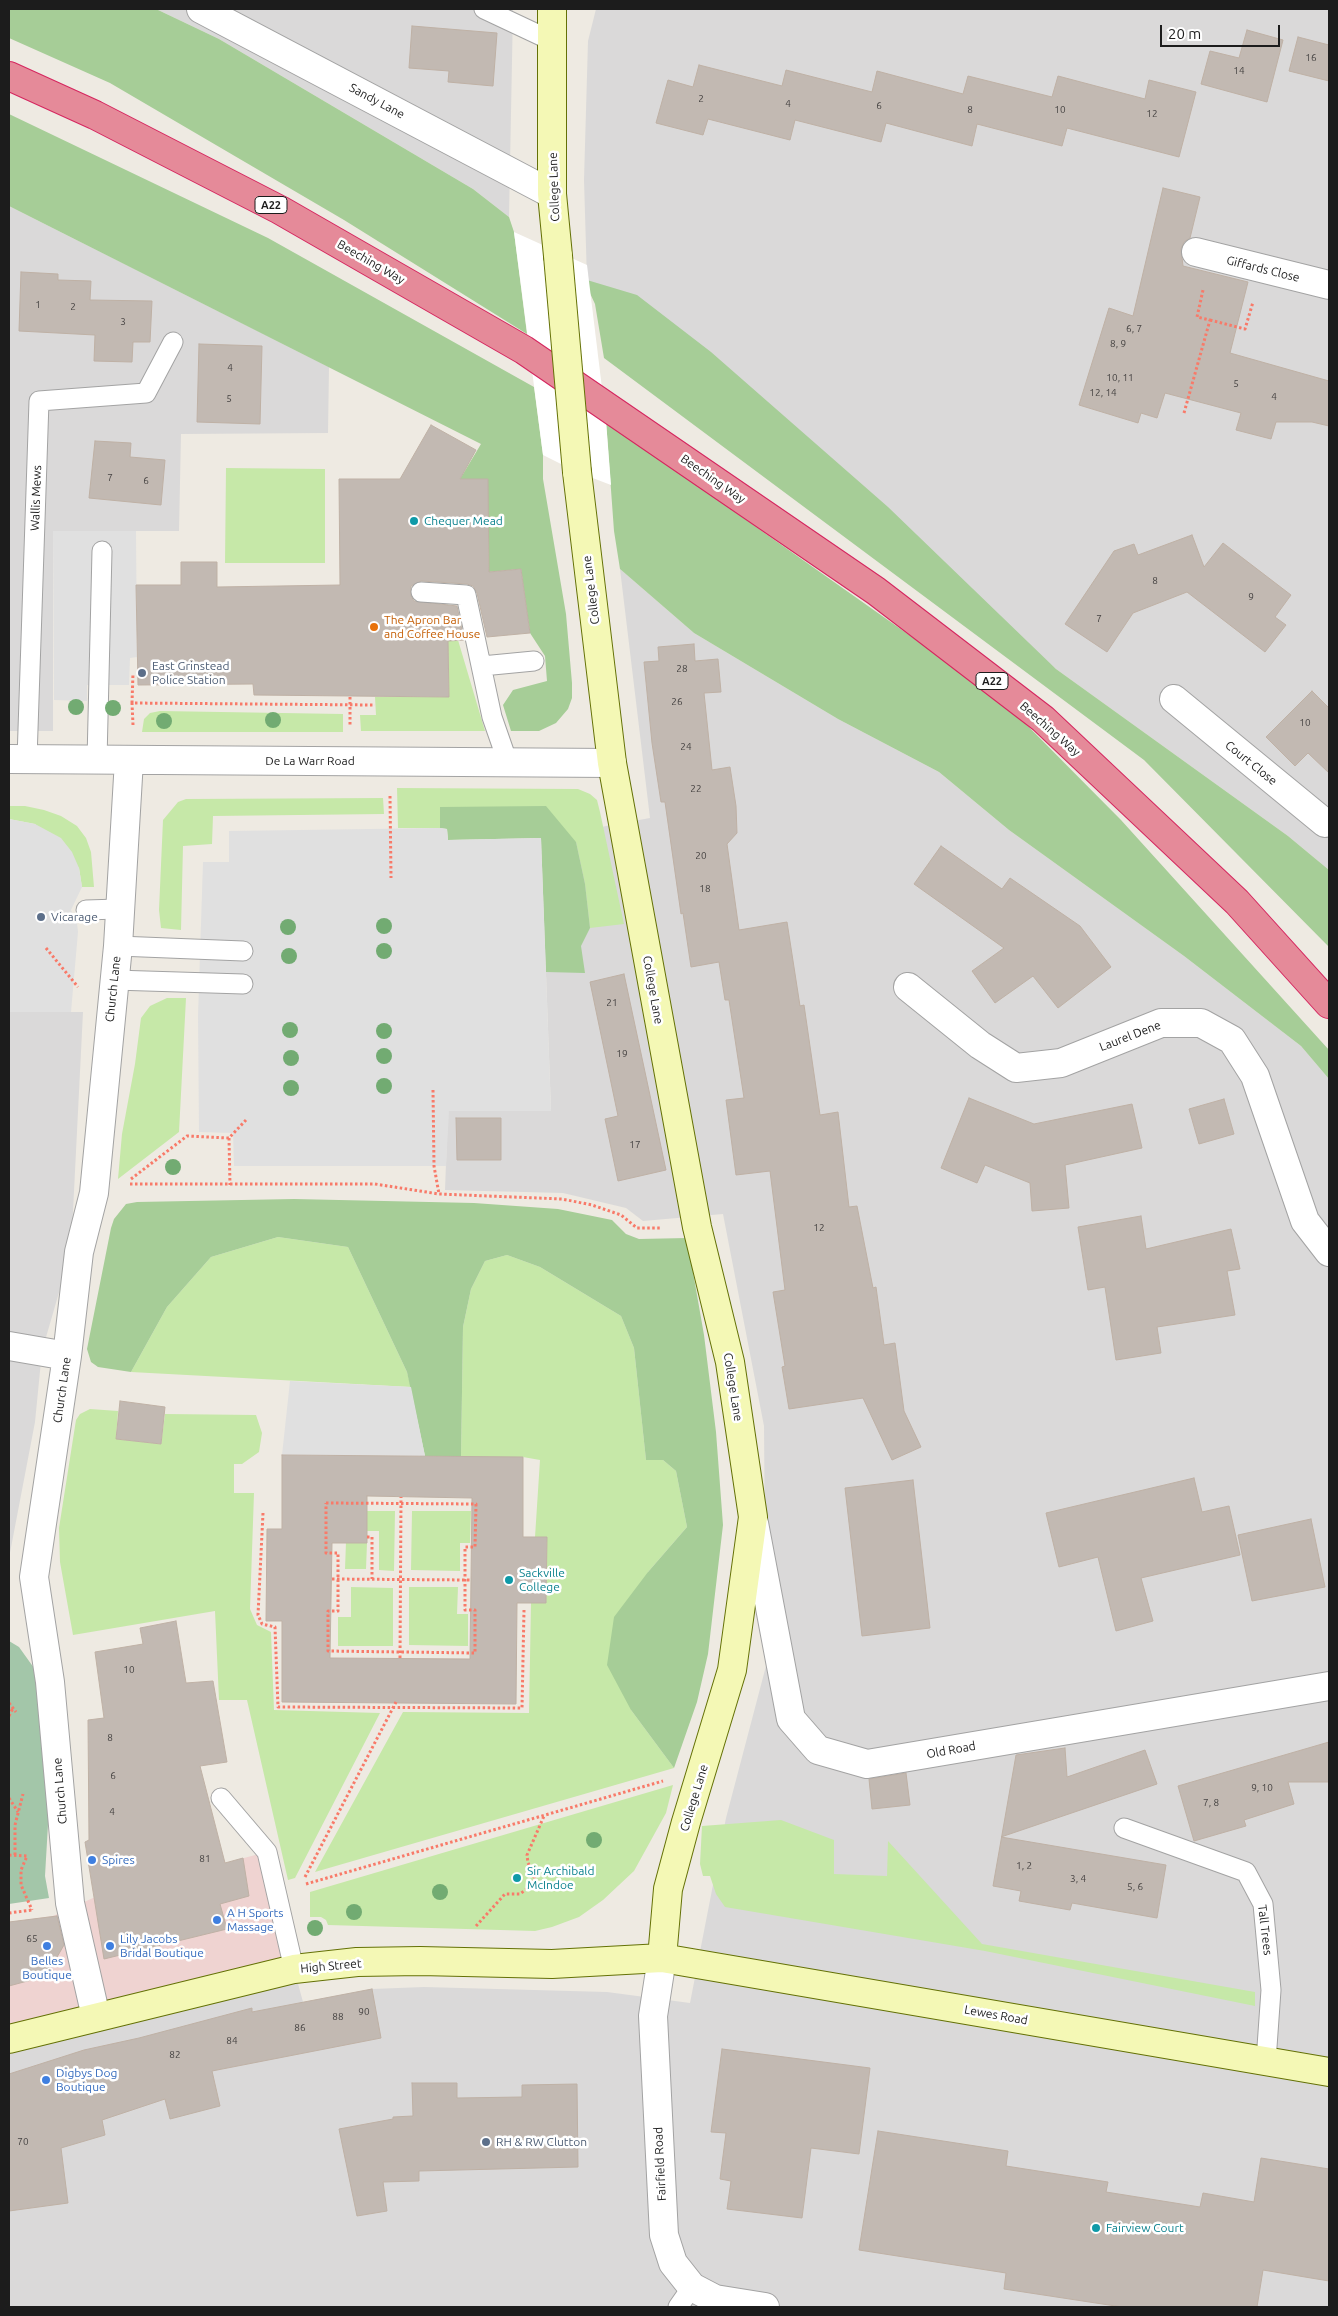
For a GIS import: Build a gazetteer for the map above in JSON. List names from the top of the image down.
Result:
{
  "streets": {
    "highway": ["A22", "Beeching Way"],
    "main road": ["College Lane", "High Street", "Lewes Road"],
    "street": [
      "Sandy Lane",
      "Giffards Close",
      "De La Warr Road",
      "Court Close",
      "Church Lane",
      "Laurel Dene",
      "Old Road",
      "Fairfield Road"
    ],
    "lane": ["Wallis Mews", "Tall Trees"]
  },
  "crossings": [
    ["Sandy Lane", "College Lane"],
    ["College Lane", "De La Warr Road"],
    ["College Lane", "Old Road"],
    ["College Lane", "High Street"],
    ["College Lane", "Lewes Road"],
    ["College Lane", "Fairfield Road"],
    ["Wallis Mews", "De La Warr Road"],
    ["De La Warr Road", "Church Lane"],
    ["Church Lane", "High Street"],
    ["Tall Trees", "Lewes Road"],
    ["High Street", "Lewes Road"],
    ["High Street", "Fairfield Road"],
    ["Lewes Road", "Fairfield Road"]
  ],
  "places": [
    "Chequer Mead",
    "The Apron Bar and Coffee House",
    "East Grinstead Police Station",
    "Vicarage",
    "Sackville College",
    "Spires",
    "Sir Archibald McIndoe",
    "A H Sports Massage",
    "Belles Boutique",
    "Lily Jacobs Bridal Boutique",
    "Digbys Dog Boutique",
    "RH & RW Clutton",
    "Fairview Court"
  ],
  "house_numbers": [
    "16",
    "14",
    "2",
    "4",
    "6",
    "8",
    "10",
    "12",
    "1",
    "2",
    "3",
    "6, 7",
    "8, 9",
    "4",
    "10, 11",
    "5",
    "12, 14",
    "4",
    "5",
    "7",
    "6",
    "8",
    "9",
    "7",
    "28",
    "26",
    "10",
    "24",
    "22",
    "20",
    "18",
    "21",
    "19",
    "17",
    "12",
    "10",
    "8",
    "6",
    "9, 10",
    "7, 8",
    "4",
    "81",
    "1, 2",
    "3, 4",
    "5, 6",
    "65",
    "90",
    "88",
    "86",
    "84",
    "82",
    "70"
  ],
  "scale_bar": "20 m"
}
